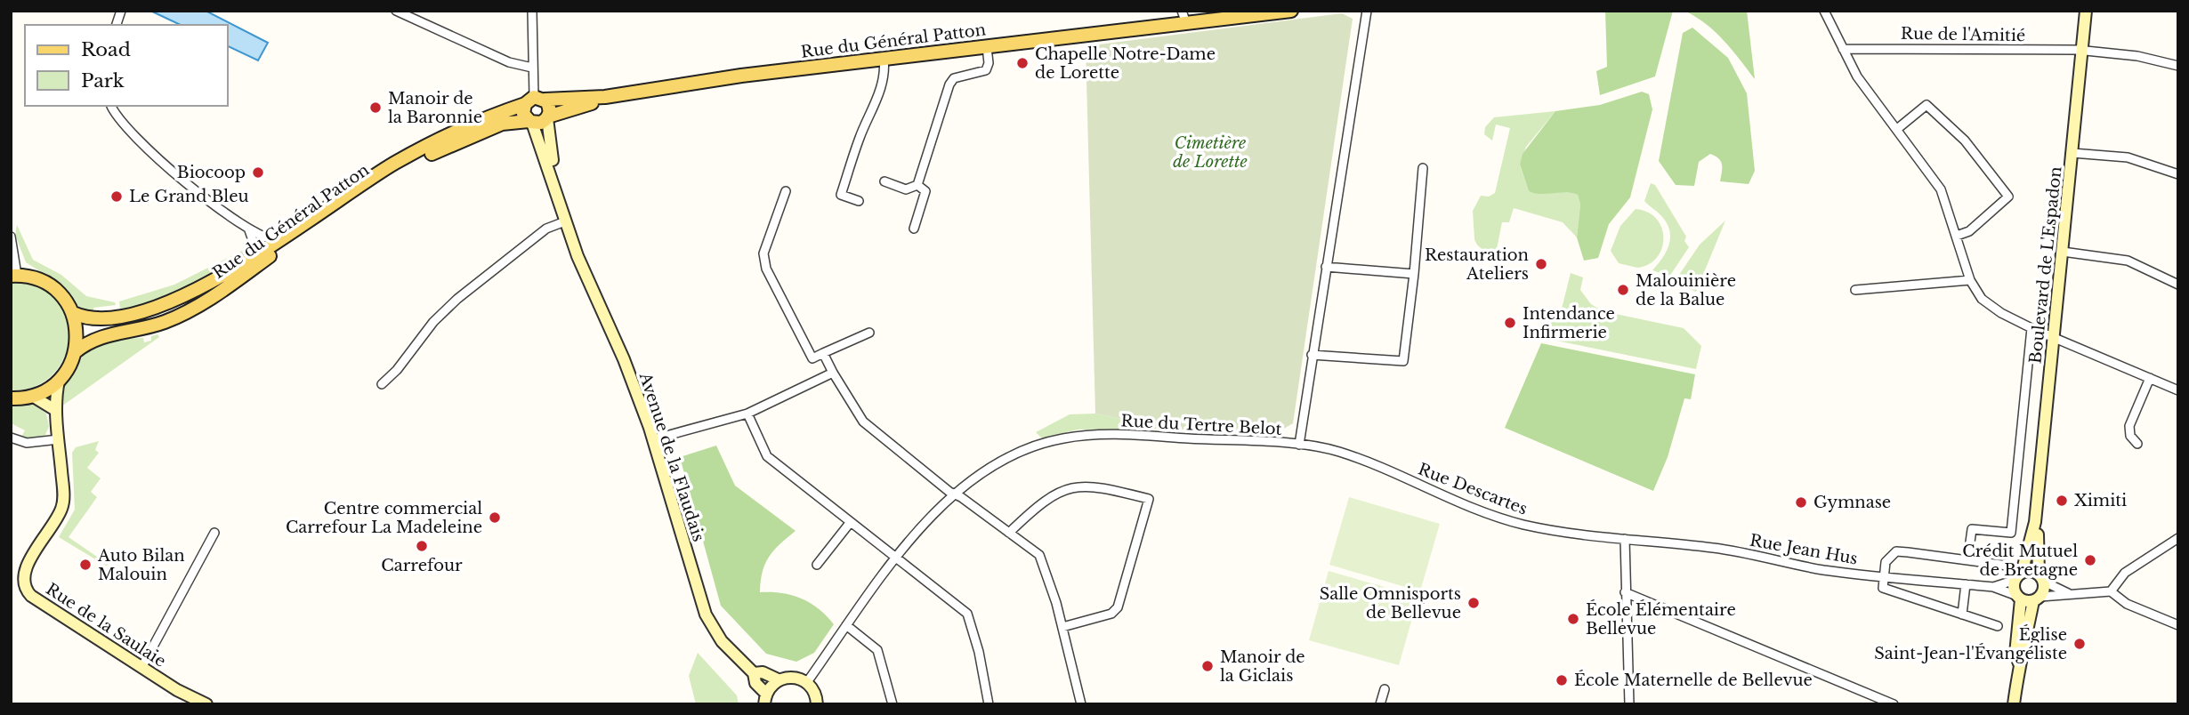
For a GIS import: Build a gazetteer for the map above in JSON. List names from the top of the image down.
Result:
{
  "streets": {
    "main road": ["Rue du Général Patton"],
    "street": [
      "Rue de l'Amitié",
      "Boulevard de L'Espadon",
      "Rue du Tertre Belot",
      "Avenue de la Flaudais",
      "Rue Descartes",
      "Rue Jean Hus",
      "Rue de la Saulaie"
    ]
  },
  "crossings": [
    ["Rue de l'Amitié", "Boulevard de L'Espadon"],
    ["Rue du Général Patton", "Avenue de la Flaudais"],
    ["Rue du Tertre Belot", "Avenue de la Flaudais"],
    ["Rue du Tertre Belot", "Rue Descartes"],
    ["Rue Descartes", "Rue Jean Hus"]
  ],
  "parks": ["Cimetière de Lorette"],
  "places": [
    "Chapelle Notre-Dame de Lorette",
    "Manoir de la Baronnie",
    "Biocoop",
    "Le Grand Bleu",
    "Restauration Ateliers",
    "Malouinière de la Balue",
    "Intendance Infirmerie",
    "Ximiti",
    "Gymnase",
    "Centre commercial Carrefour La Madeleine",
    "Carrefour",
    "Crédit Mutuel de Bretagne",
    "Auto Bilan Malouin",
    "Salle Omnisports de Bellevue",
    "École Élémentaire Bellevue",
    "Église Saint-Jean-l'Évangéliste",
    "Manoir de la Giclais",
    "École Maternelle de Bellevue"
  ],
  "legend": ["Road", "Park"]
}
